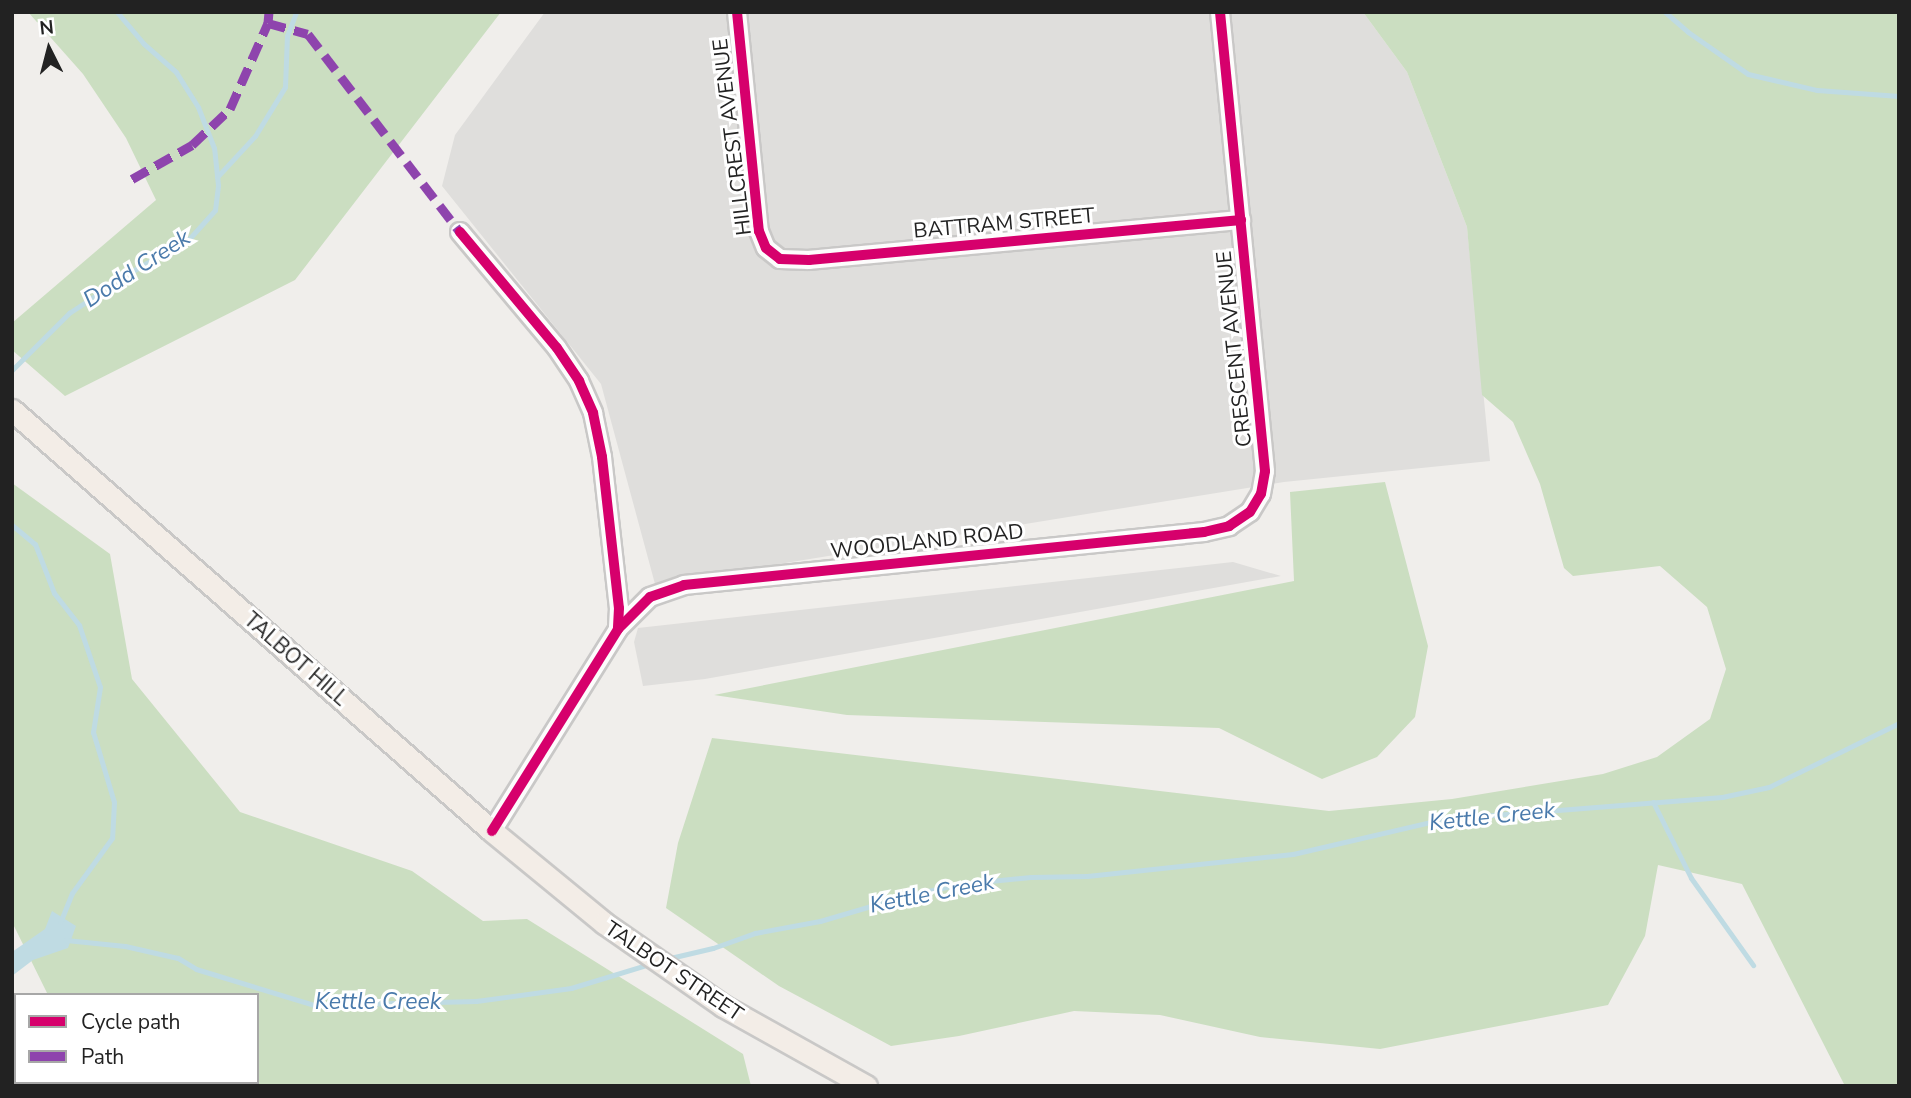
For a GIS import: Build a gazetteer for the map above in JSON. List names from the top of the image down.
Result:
{
  "streets": {
    "main road": ["TALBOT HILL", "TALBOT STREET"],
    "street": [
      "HILLCREST AVENUE",
      "BATTRAM STREET",
      "CRESCENT AVENUE",
      "WOODLAND ROAD"
    ]
  },
  "crossings": [
    ["HILLCREST AVENUE", "BATTRAM STREET"],
    ["BATTRAM STREET", "CRESCENT AVENUE"],
    ["CRESCENT AVENUE", "WOODLAND ROAD"],
    ["WOODLAND ROAD", "TALBOT HILL"],
    ["TALBOT HILL", "TALBOT STREET"]
  ],
  "water": ["Dodd Creek", "Kettle Creek"],
  "legend": ["Cycle path", "Path"],
  "north": "top"
}
